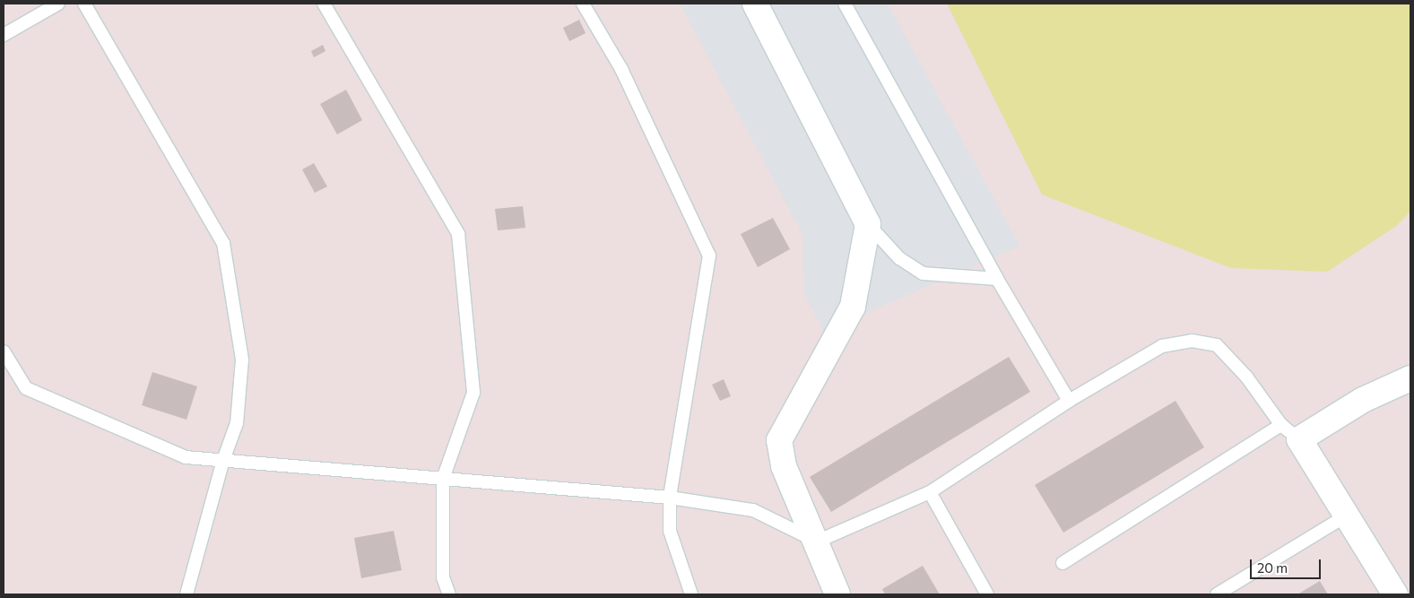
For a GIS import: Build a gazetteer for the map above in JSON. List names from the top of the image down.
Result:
{
  "scale_bar": "20 m"
}
